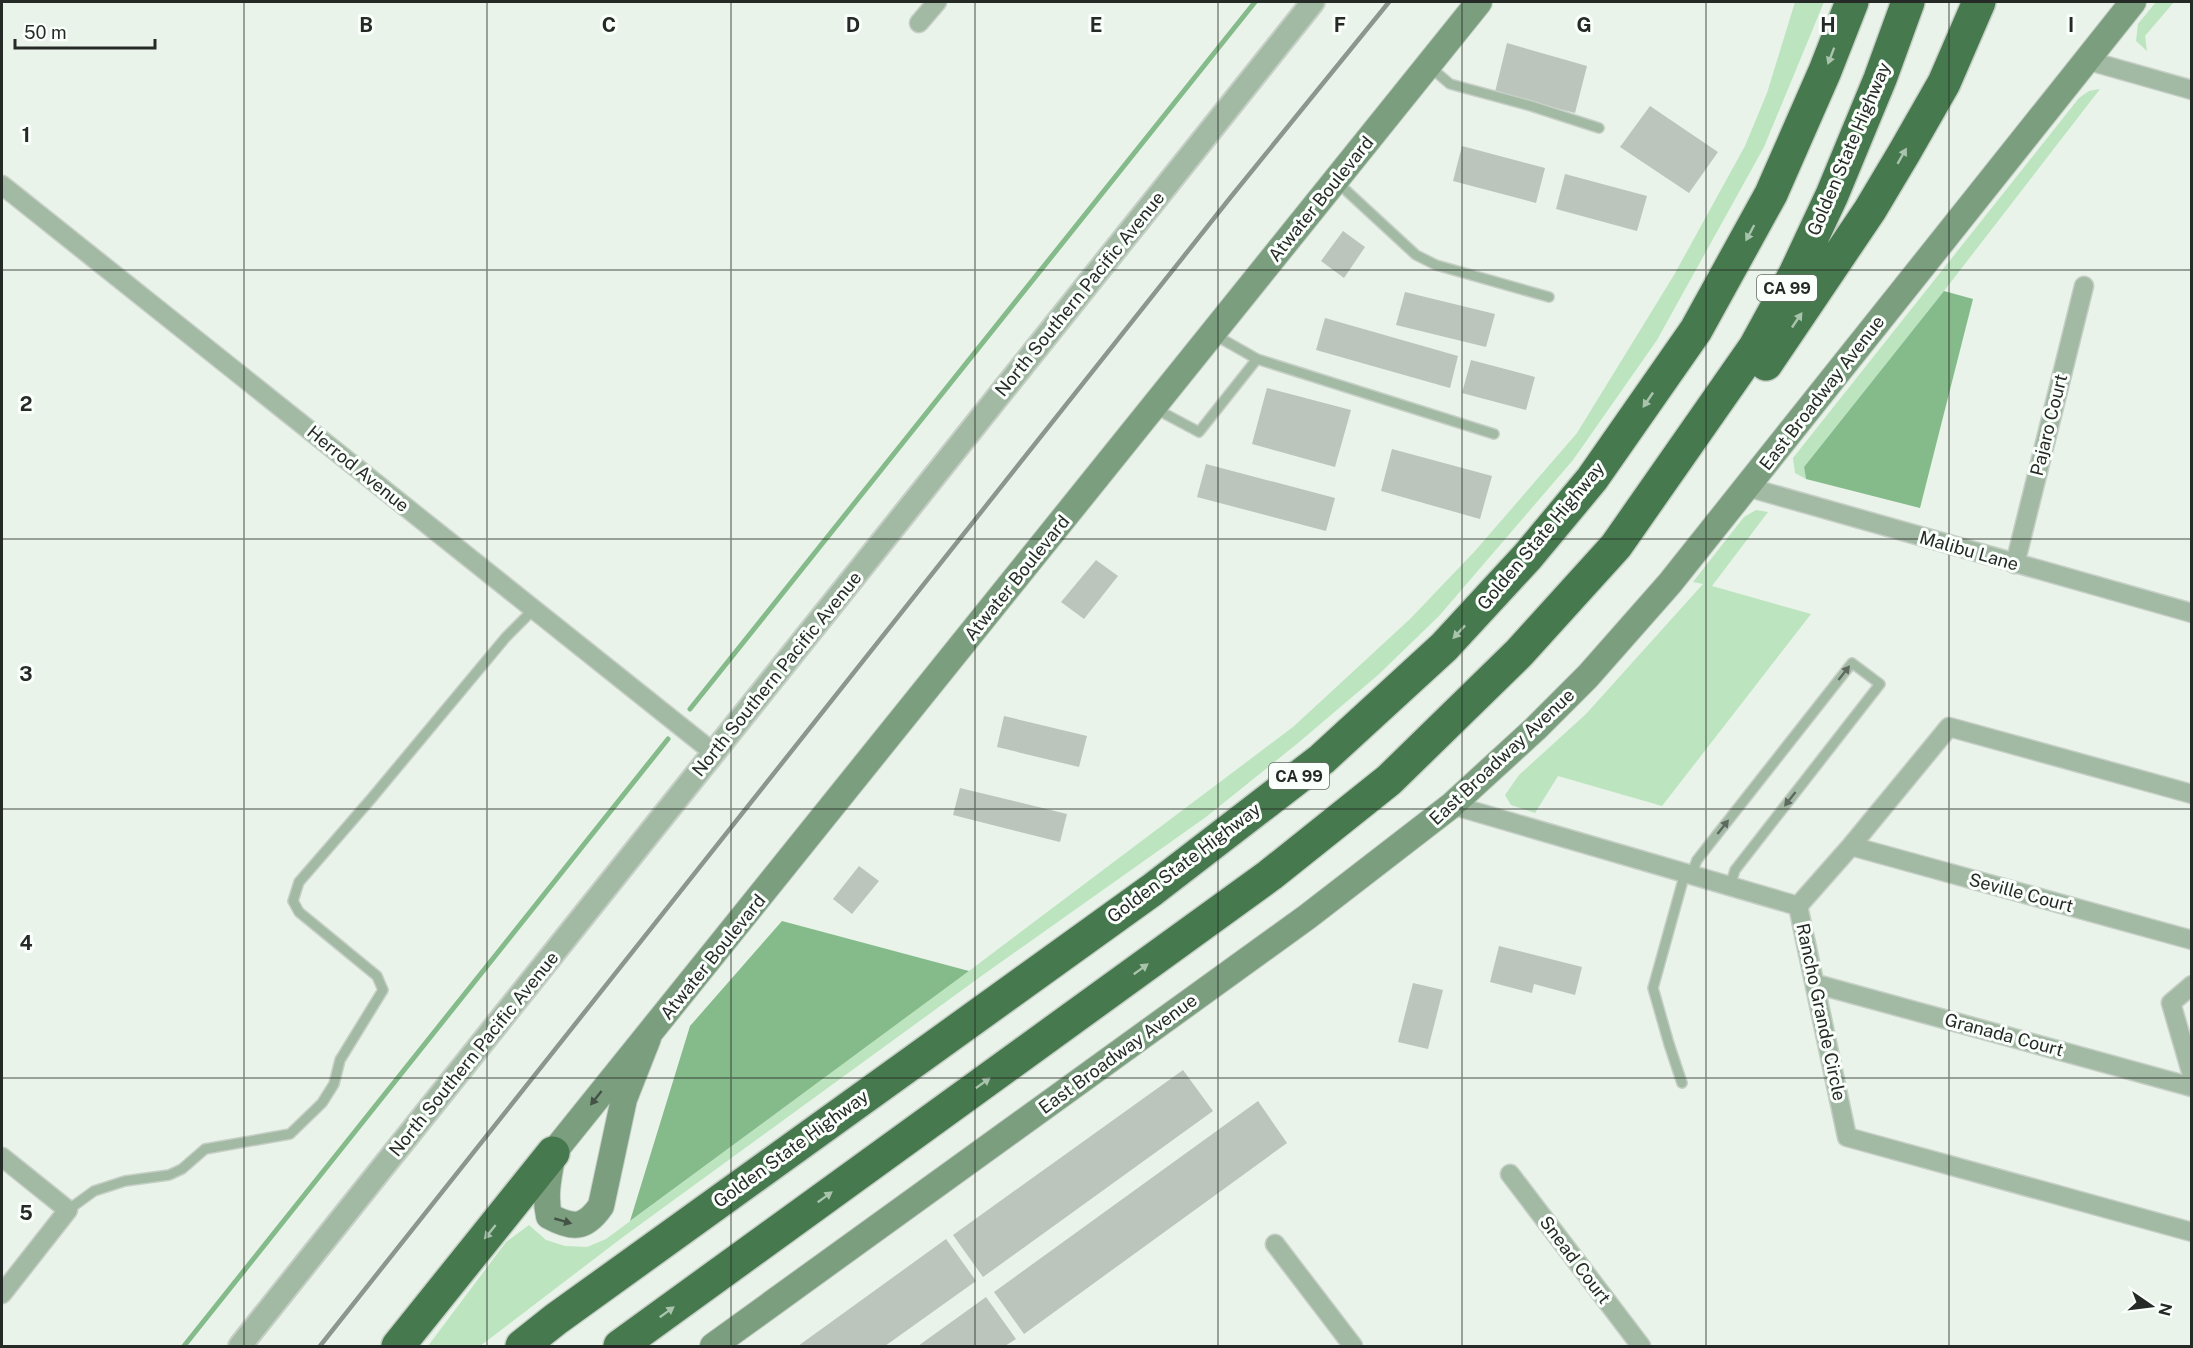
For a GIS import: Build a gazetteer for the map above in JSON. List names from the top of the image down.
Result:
{
  "streets": {
    "highway": ["Golden State Highway", "CA 99"],
    "main road": ["Atwater Boulevard", "East Broadway Avenue"],
    "street": [
      "North Southern Pacific Avenue",
      "Pajaro Court",
      "Herrod Avenue",
      "Malibu Lane",
      "Seville Court",
      "Rancho Grande Circle",
      "Granada Court",
      "Snead Court"
    ]
  },
  "crossings": [
    ["North Southern Pacific Avenue", "Herrod Avenue"],
    ["East Broadway Avenue", "Malibu Lane"],
    ["Pajaro Court", "Malibu Lane"],
    ["Seville Court", "Rancho Grande Circle"],
    ["Rancho Grande Circle", "Granada Court"]
  ],
  "scale_bar": "50 m",
  "north": "right",
  "grid": {
    "columns": [
      "B",
      "C",
      "D",
      "E",
      "F",
      "G",
      "H",
      "I"
    ],
    "rows": [
      "1",
      "2",
      "3",
      "4",
      "5"
    ]
  }
}
